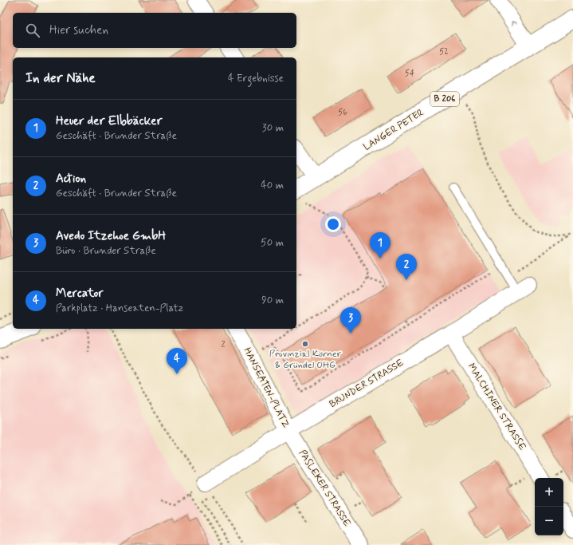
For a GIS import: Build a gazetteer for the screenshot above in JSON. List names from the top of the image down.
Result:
{
  "streets": {
    "main road": ["B 206", "LANGER PETER"],
    "street": [
      "BRUNDER STRASSE",
      "HANSEATEN-PLATZ",
      "MALCHINER STRASSE",
      "PASLEKER STRASSE"
    ]
  },
  "crossings": [
    ["BRUNDER STRASSE", "HANSEATEN-PLATZ"],
    ["BRUNDER STRASSE", "MALCHINER STRASSE"],
    ["BRUNDER STRASSE", "PASLEKER STRASSE"],
    ["HANSEATEN-PLATZ", "PASLEKER STRASSE"]
  ],
  "places": ["Provinzial Körner & Gründel OHG"],
  "house_numbers": [
    "52",
    "54",
    "56",
    "2"
  ],
  "page": {
    "search": "Hier suchen",
    "heading": ["In der Nähe", "4 Ergebnisse"],
    "list": [
      {
        "mark": "1",
        "name": "Heuer der Elbbäcker",
        "note": "Geschäft · Brunder Straße",
        "value": "30 m"
      },
      {
        "mark": "2",
        "name": "Action",
        "note": "Geschäft · Brunder Straße",
        "value": "40 m"
      },
      {
        "mark": "3",
        "name": "Avedo Itzehoe GmbH",
        "note": "Büro · Brunder Straße",
        "value": "50 m"
      },
      {
        "mark": "4",
        "name": "Mercator",
        "note": "Parkplatz · Hanseaten-Platz",
        "value": "90 m"
      }
    ],
    "pins": [
      "1",
      "2",
      "3",
      "4"
    ],
    "map_buttons": ["+", "−"]
  }
}
